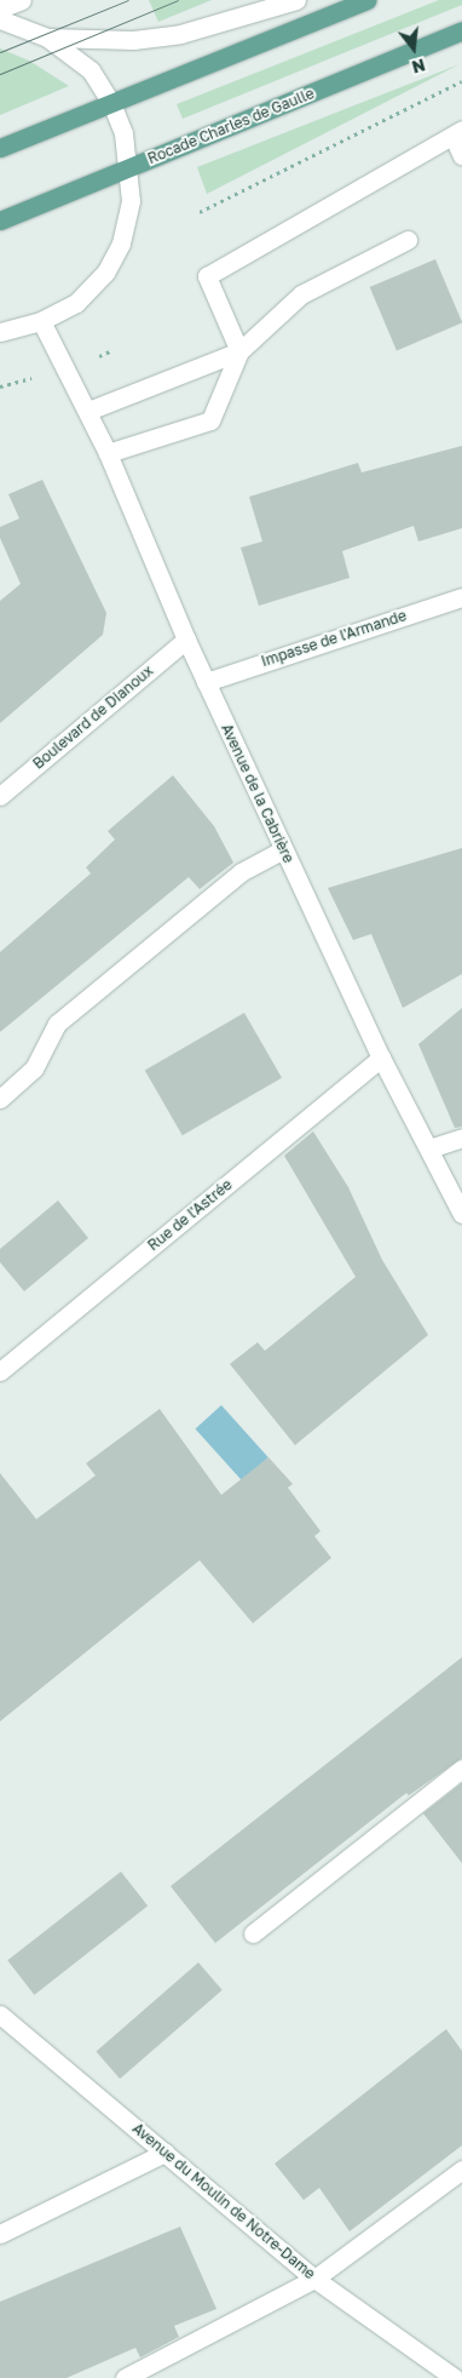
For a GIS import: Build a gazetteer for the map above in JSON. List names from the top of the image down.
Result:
{
  "streets": {
    "main road": ["Rocade Charles de Gaulle"],
    "street": [
      "Impasse de l'Armande",
      "Boulevard de Dianoux",
      "Avenue de la Cabrière",
      "Rue de l'Astrée",
      "Avenue du Moulin de Notre-Dame"
    ]
  },
  "crossings": [
    ["Impasse de l'Armande", "Avenue de la Cabrière"],
    ["Boulevard de Dianoux", "Avenue de la Cabrière"],
    ["Avenue de la Cabrière", "Rue de l'Astrée"]
  ],
  "north": "bottom"
}
